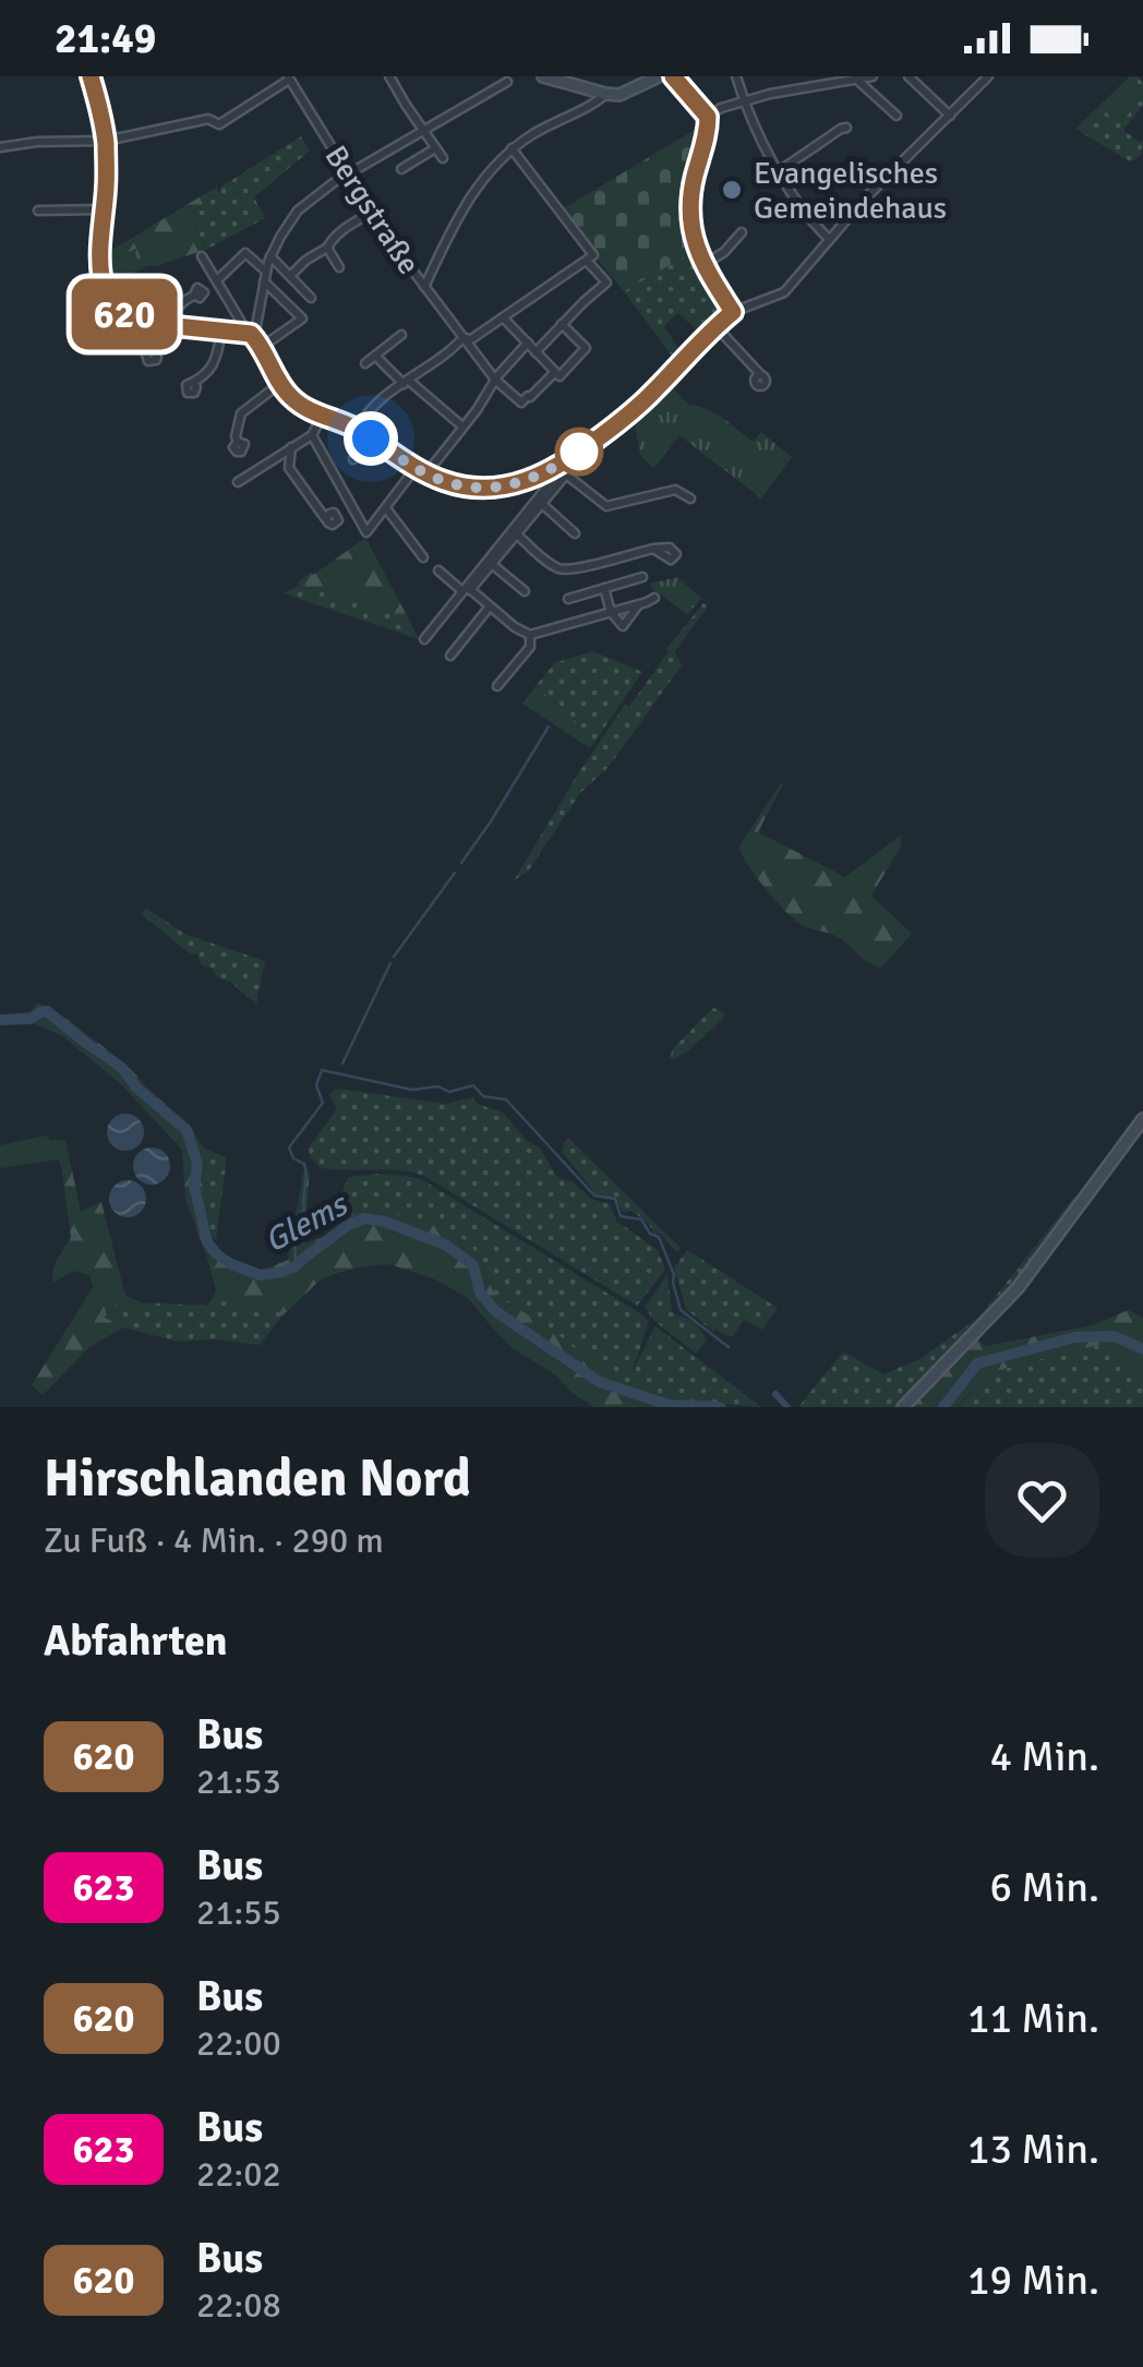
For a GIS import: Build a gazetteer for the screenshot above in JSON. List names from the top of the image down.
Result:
{
  "streets": {
    "street": ["Bergstraße"]
  },
  "water": ["Glems"],
  "places": ["Evangelisches Gemeindehaus"],
  "lines": ["bus line 620"],
  "page": {
    "status": "21:49",
    "on_map": "620",
    "heading": [
      ["Hirschlanden Nord", "Zu Fuß · 4 Min. · 290 m"],
      "Abfahrten"
    ],
    "list": [
      {
        "mark": "620",
        "name": "Bus",
        "note": "21:53",
        "value": "4 Min."
      },
      {
        "mark": "623",
        "name": "Bus",
        "note": "21:55",
        "value": "6 Min."
      },
      {
        "mark": "620",
        "name": "Bus",
        "note": "22:00",
        "value": "11 Min."
      },
      {
        "mark": "623",
        "name": "Bus",
        "note": "22:02",
        "value": "13 Min."
      },
      {
        "mark": "620",
        "name": "Bus",
        "note": "22:08",
        "value": "19 Min."
      }
    ]
  }
}
